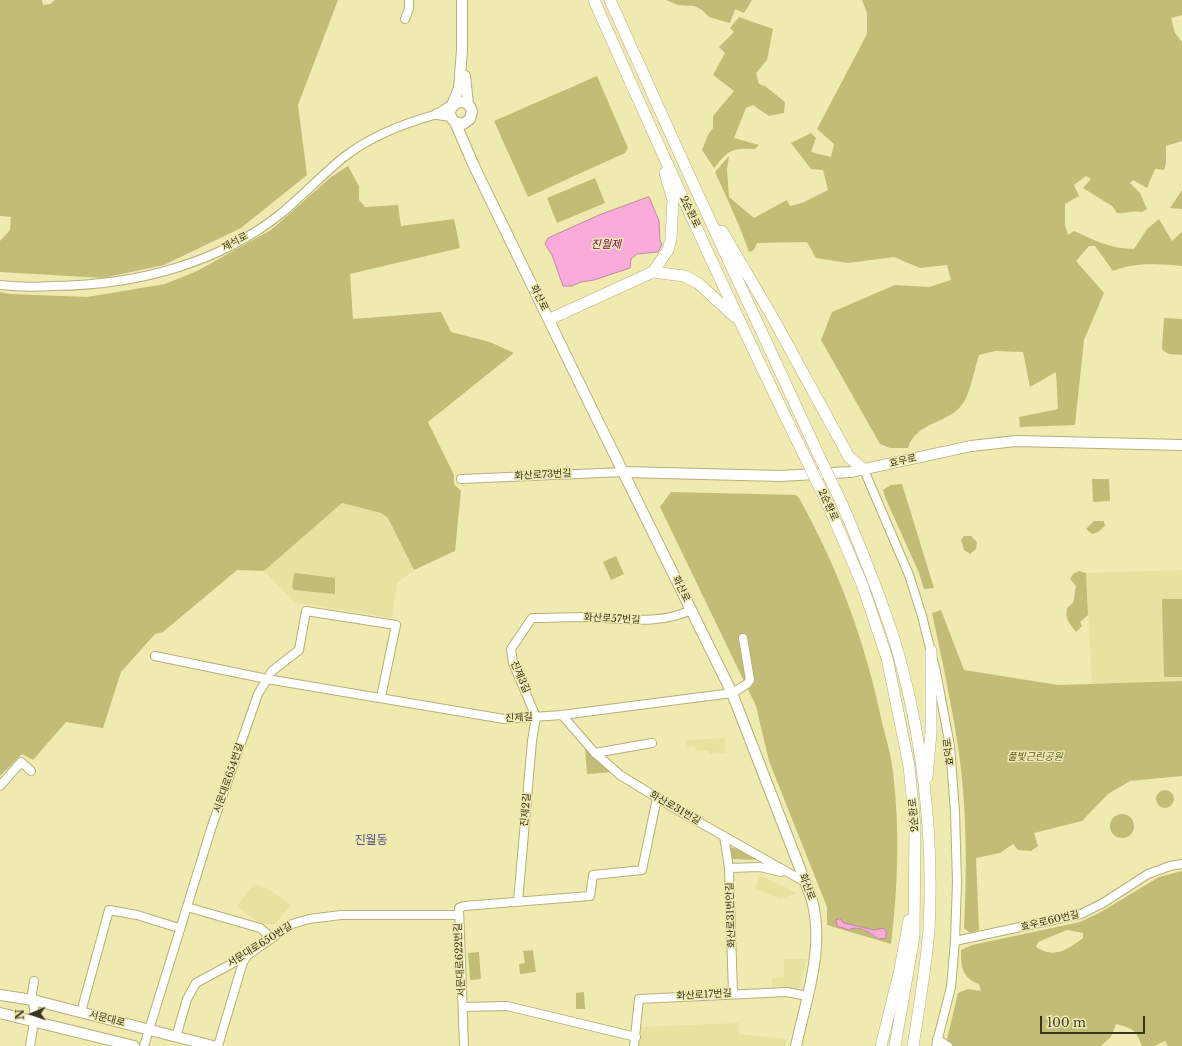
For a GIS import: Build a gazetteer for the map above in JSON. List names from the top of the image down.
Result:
{
  "streets": {
    "highway": ["2순환로"],
    "main road": ["화산로", "효우로", "서문대로"],
    "street": [
      "제석로",
      "화산로73번길",
      "화산로57번길",
      "진제3길",
      "진제길",
      "효덕로",
      "서문대로654번길",
      "화산로31번길",
      "진제2길",
      "화산로31번안길",
      "효우로60번길",
      "서문대로650번길",
      "서문대로622번길",
      "화산로17번길"
    ]
  },
  "crossings": [
    ["화산로", "효우로"],
    ["화산로", "화산로73번길"],
    ["화산로", "화산로57번길"],
    ["화산로", "진제길"],
    ["화산로", "화산로31번길"],
    ["화산로", "화산로17번길"],
    ["효우로", "화산로73번길"],
    ["효우로", "효덕로"],
    ["화산로57번길", "진제3길"],
    ["진제3길", "진제길"],
    ["진제3길", "진제2길"],
    ["진제길", "서문대로654번길"],
    ["진제길", "화산로31번길"],
    ["진제길", "진제2길"],
    ["효덕로", "효우로60번길"],
    ["서문대로654번길", "서문대로"],
    ["화산로31번길", "화산로31번안길"],
    ["진제2길", "서문대로622번길"],
    ["화산로31번안길", "화산로17번길"],
    ["서문대로650번길", "서문대로622번길"],
    ["서문대로650번길", "서문대로"]
  ],
  "districts": ["진월동"],
  "water": ["진월제"],
  "parks": ["풀빛근린공원"],
  "scale_bar": "100 m",
  "north": "left"
}
